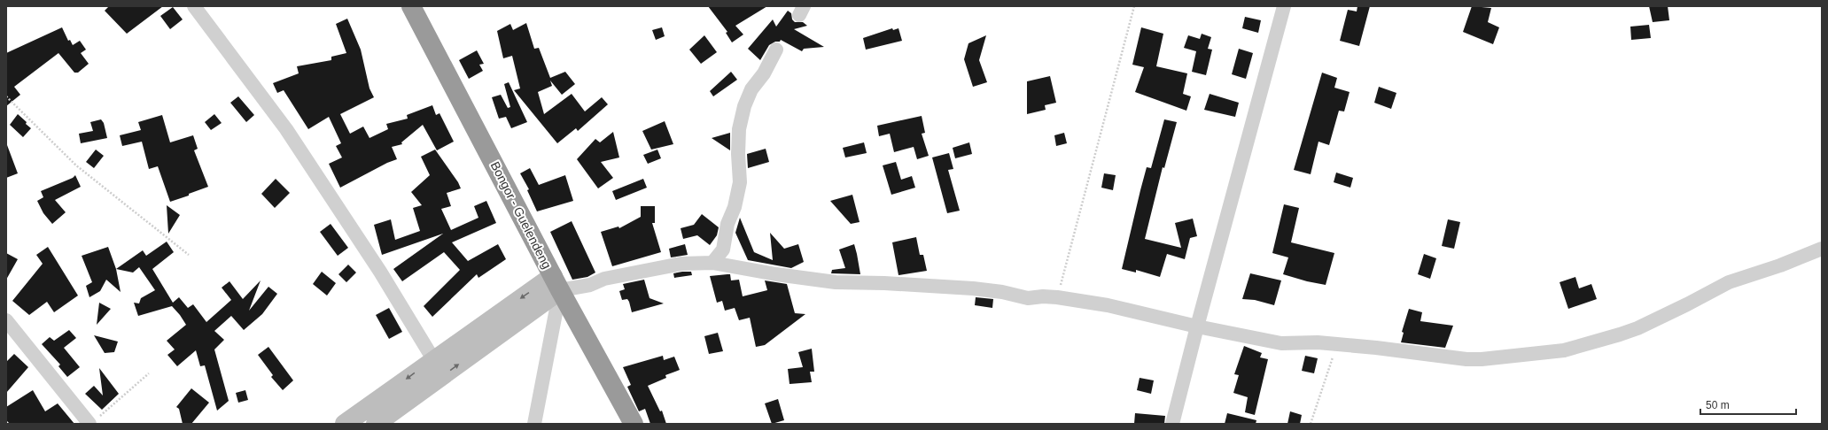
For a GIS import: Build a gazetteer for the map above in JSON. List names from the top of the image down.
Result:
{
  "streets": {
    "highway": ["Bongor - Guelendeng"]
  },
  "scale_bar": "50 m"
}
